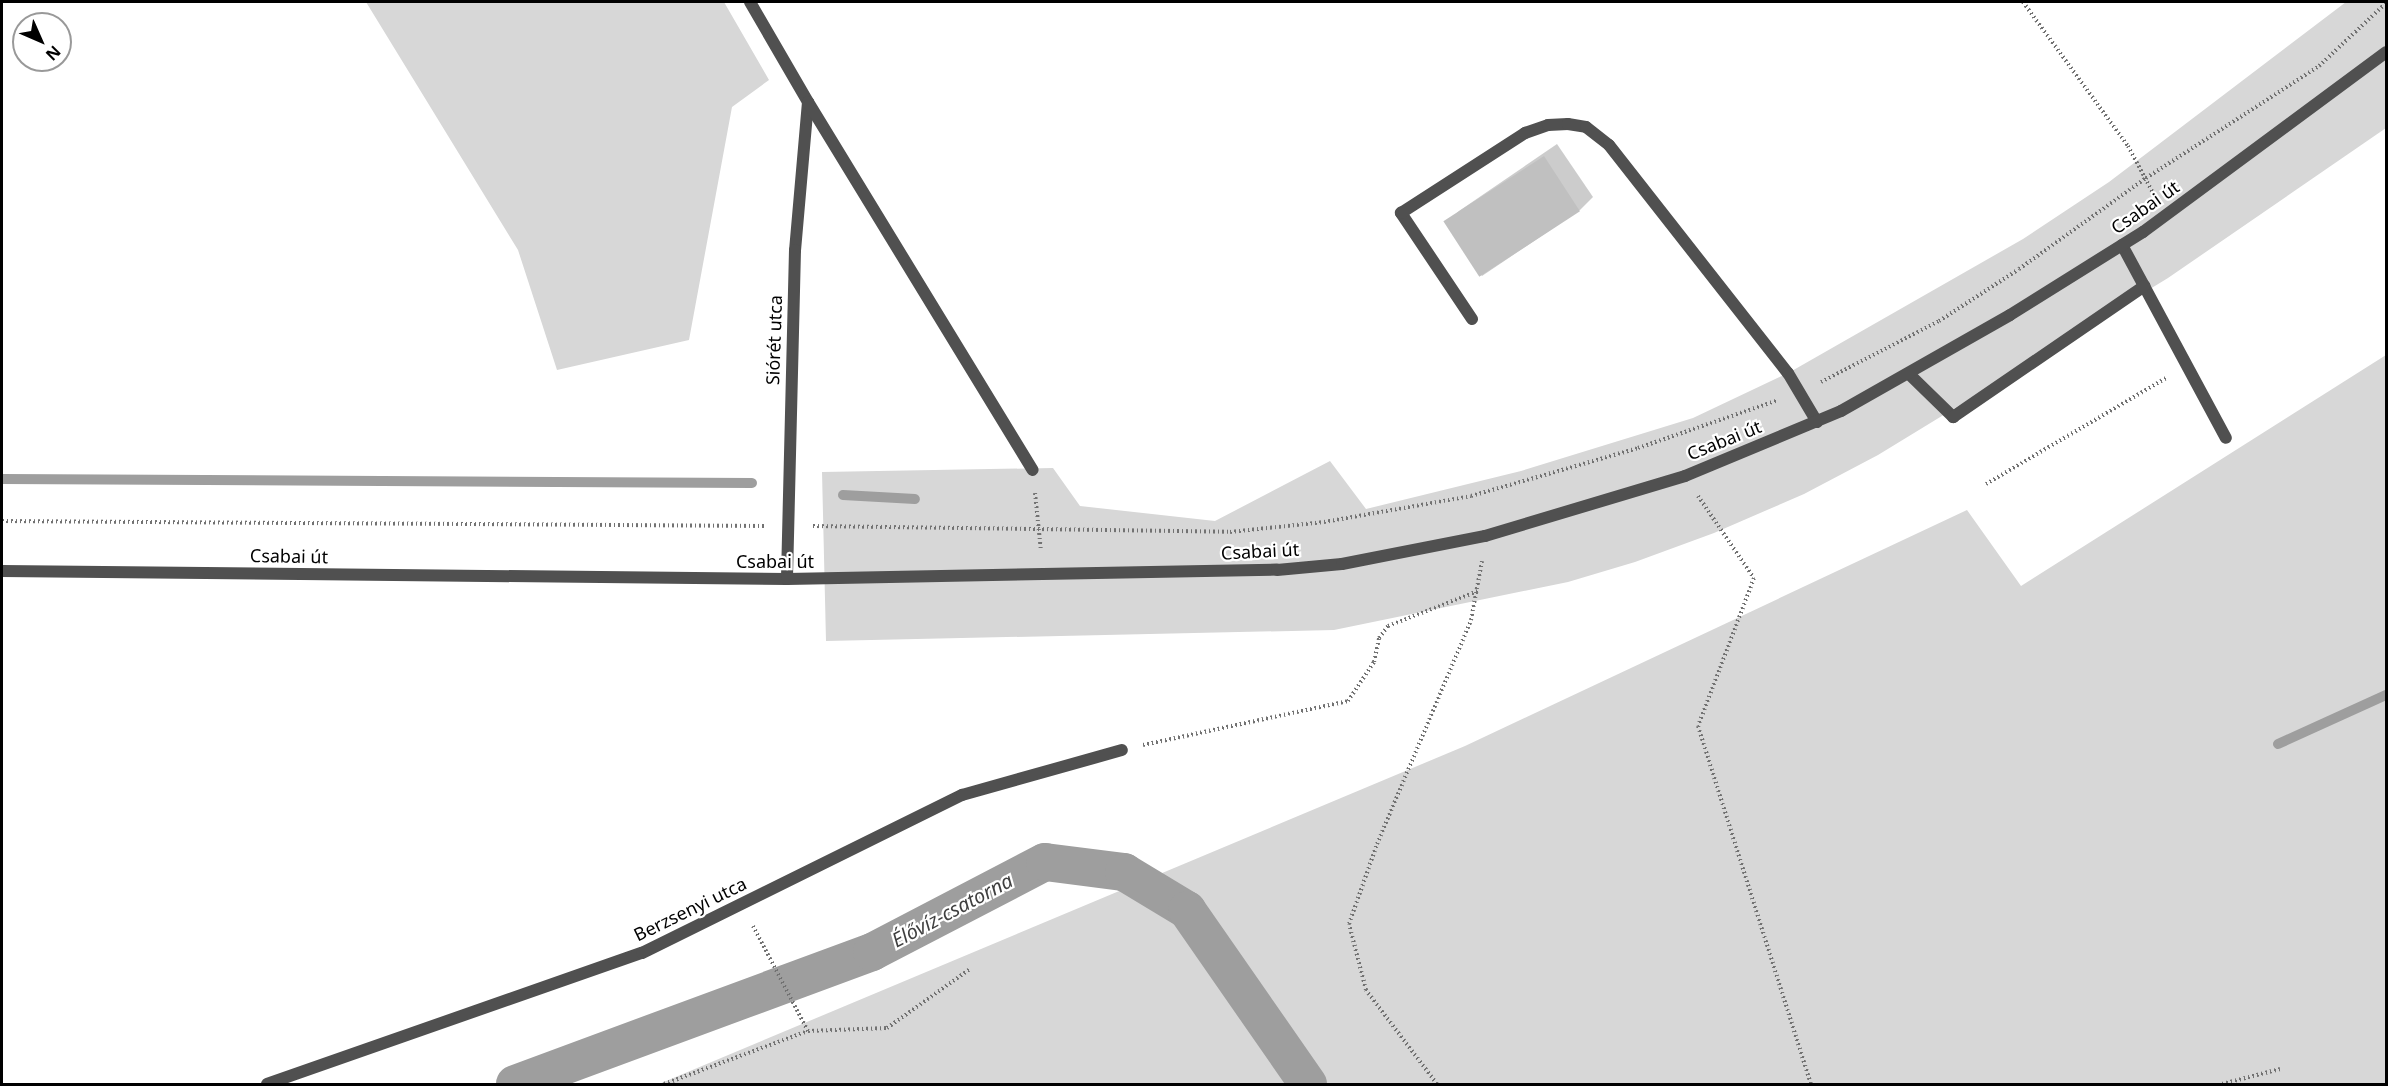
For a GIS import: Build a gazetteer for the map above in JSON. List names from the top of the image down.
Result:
{
  "streets": {
    "street": ["Csabai út", "Siórét utca", "Berzsenyi utca"]
  },
  "crossings": [
    ["Csabai út", "Siórét utca"]
  ],
  "water": ["Élővíz-csatorna"],
  "north": "bottom right"
}
